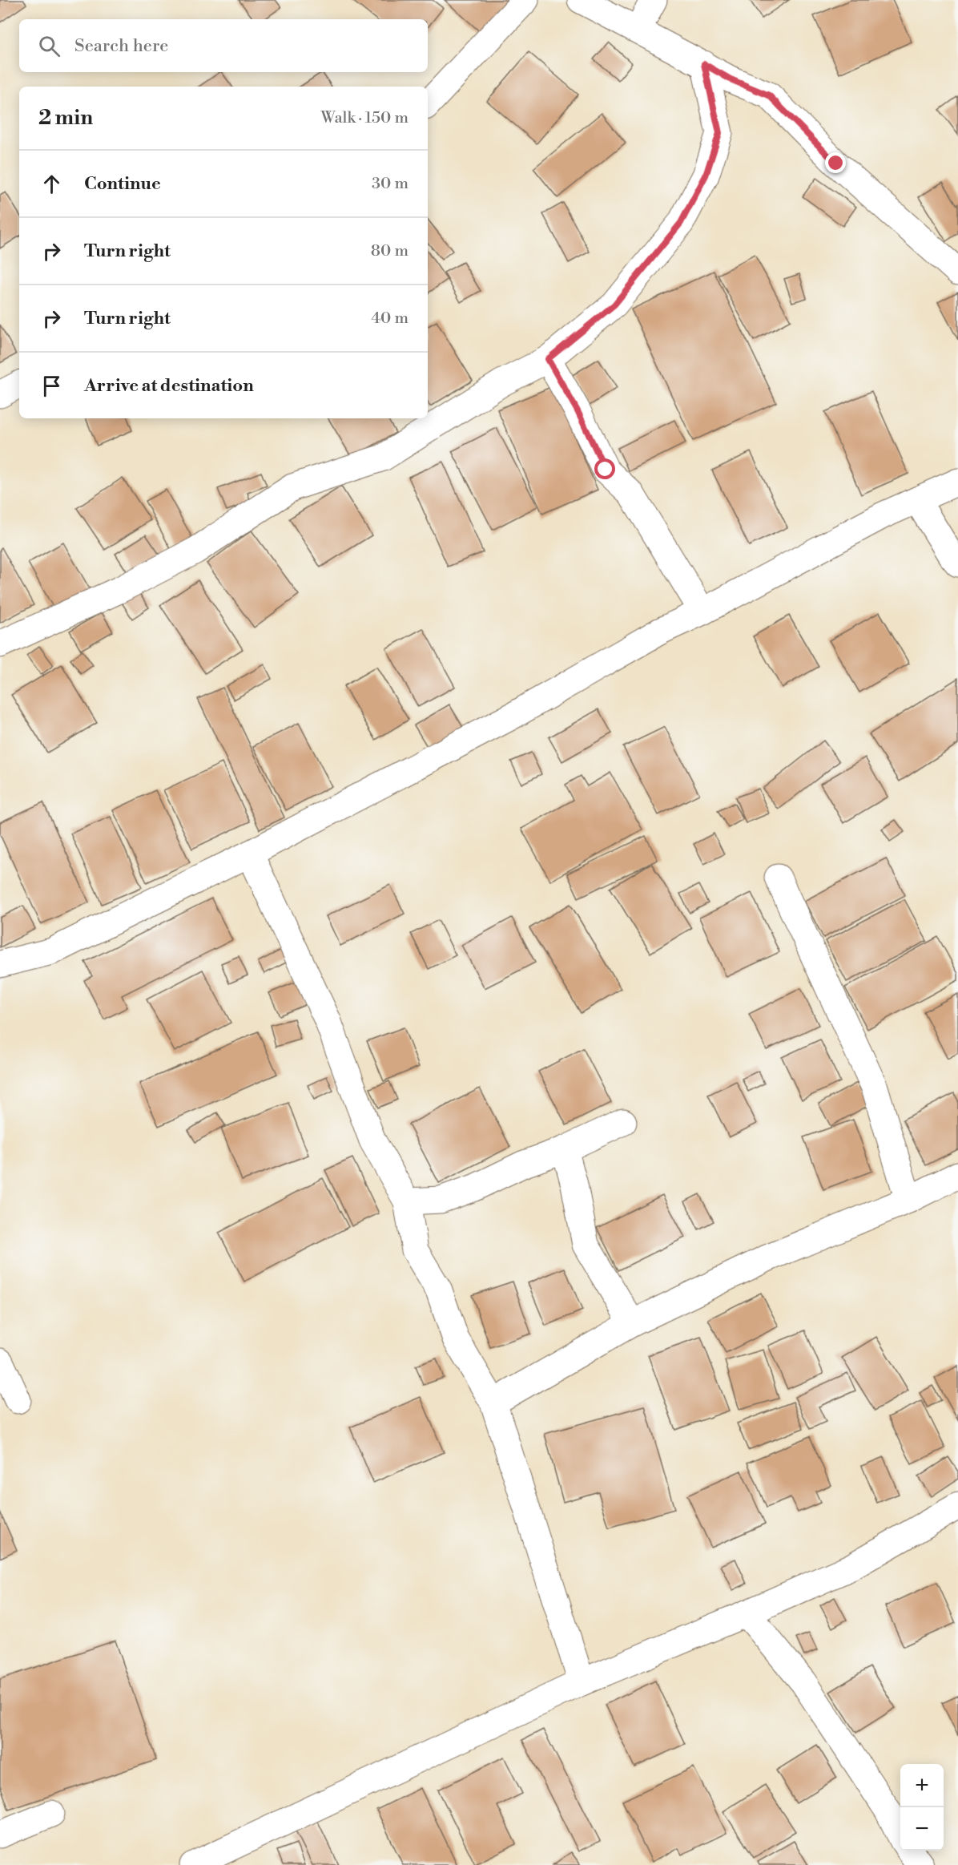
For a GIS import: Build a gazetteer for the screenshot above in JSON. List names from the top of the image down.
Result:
{
  "page": {
    "search": "Search here",
    "heading": ["2 min", "Walk · 150 m"],
    "list": [
      ["Continue", "30 m"],
      ["Turn right", "80 m"],
      ["Turn right", "40 m"],
      "Arrive at destination"
    ],
    "map_buttons": ["+", "−"]
  }
}
